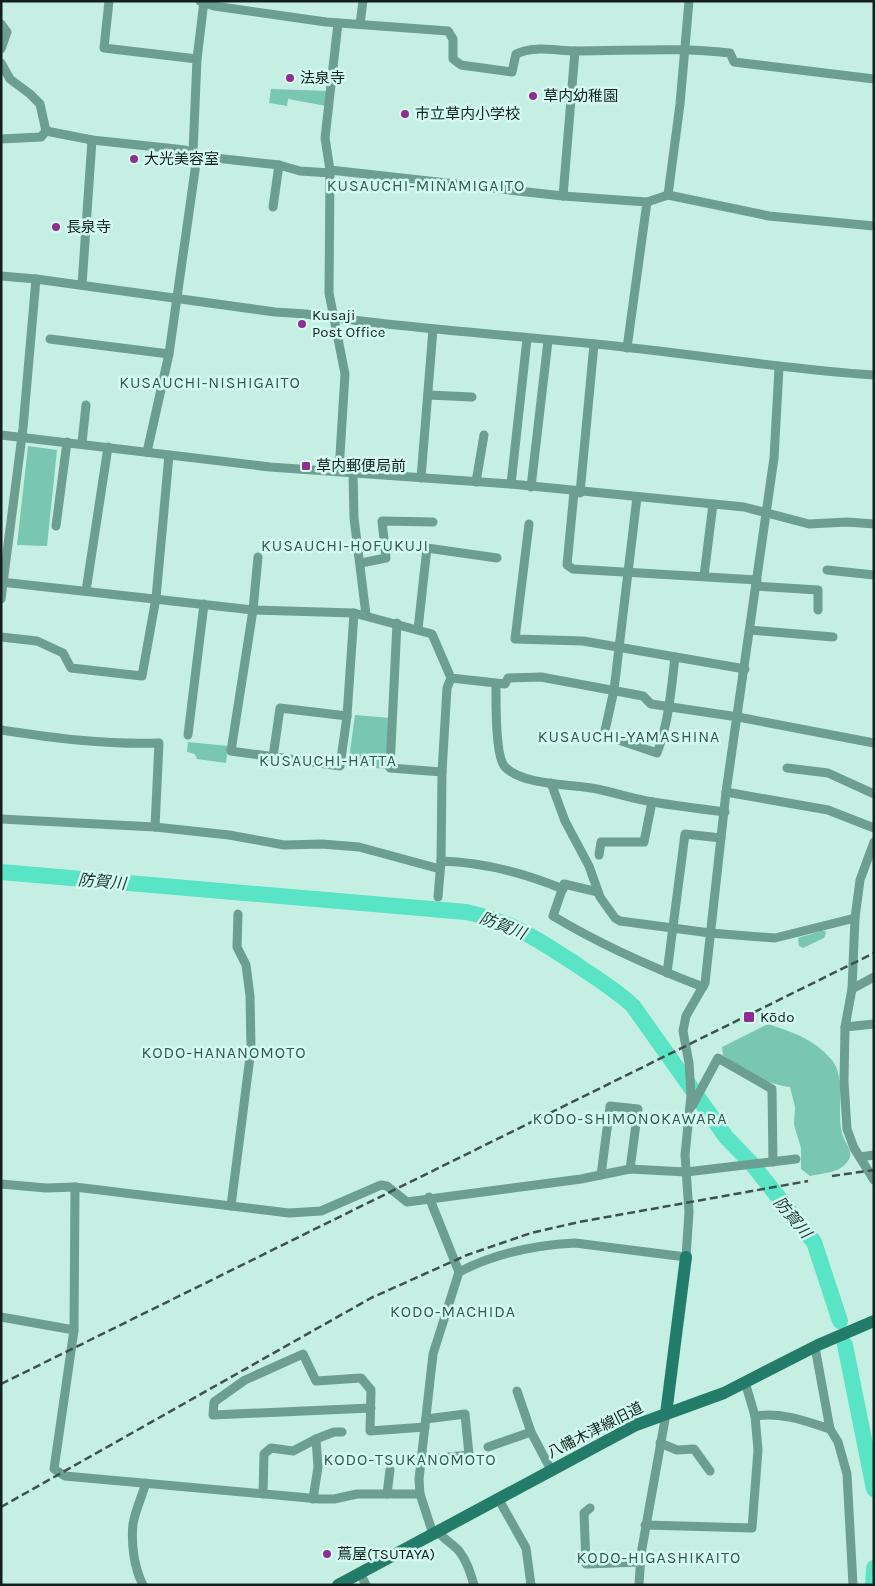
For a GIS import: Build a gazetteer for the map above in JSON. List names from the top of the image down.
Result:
{
  "streets": {
    "street": ["八幡木津線旧道"]
  },
  "districts": [
    "KUSAUCHI-MINAMIGAITO",
    "KUSAUCHI-NISHIGAITO",
    "KUSAUCHI-HOFUKUJI",
    "KUSAUCHI-YAMASHINA",
    "KUSAUCHI-HATTA",
    "KODO-HANANOMOTO",
    "KODO-SHIMONOKAWARA",
    "KODO-MACHIDA",
    "KODO-TSUKANOMOTO",
    "KODO-HIGASHIKAITO"
  ],
  "water": ["防賀川"],
  "places": {
    "other": [
      "法泉寺",
      "草内幼稚園",
      "市立草内小学校",
      "大光美容室",
      "長泉寺",
      "Kusaji Post Office",
      "蔦屋(TSUTAYA)"
    ],
    "transit": ["草内郵便局前", "Kōdo"]
  }
}
